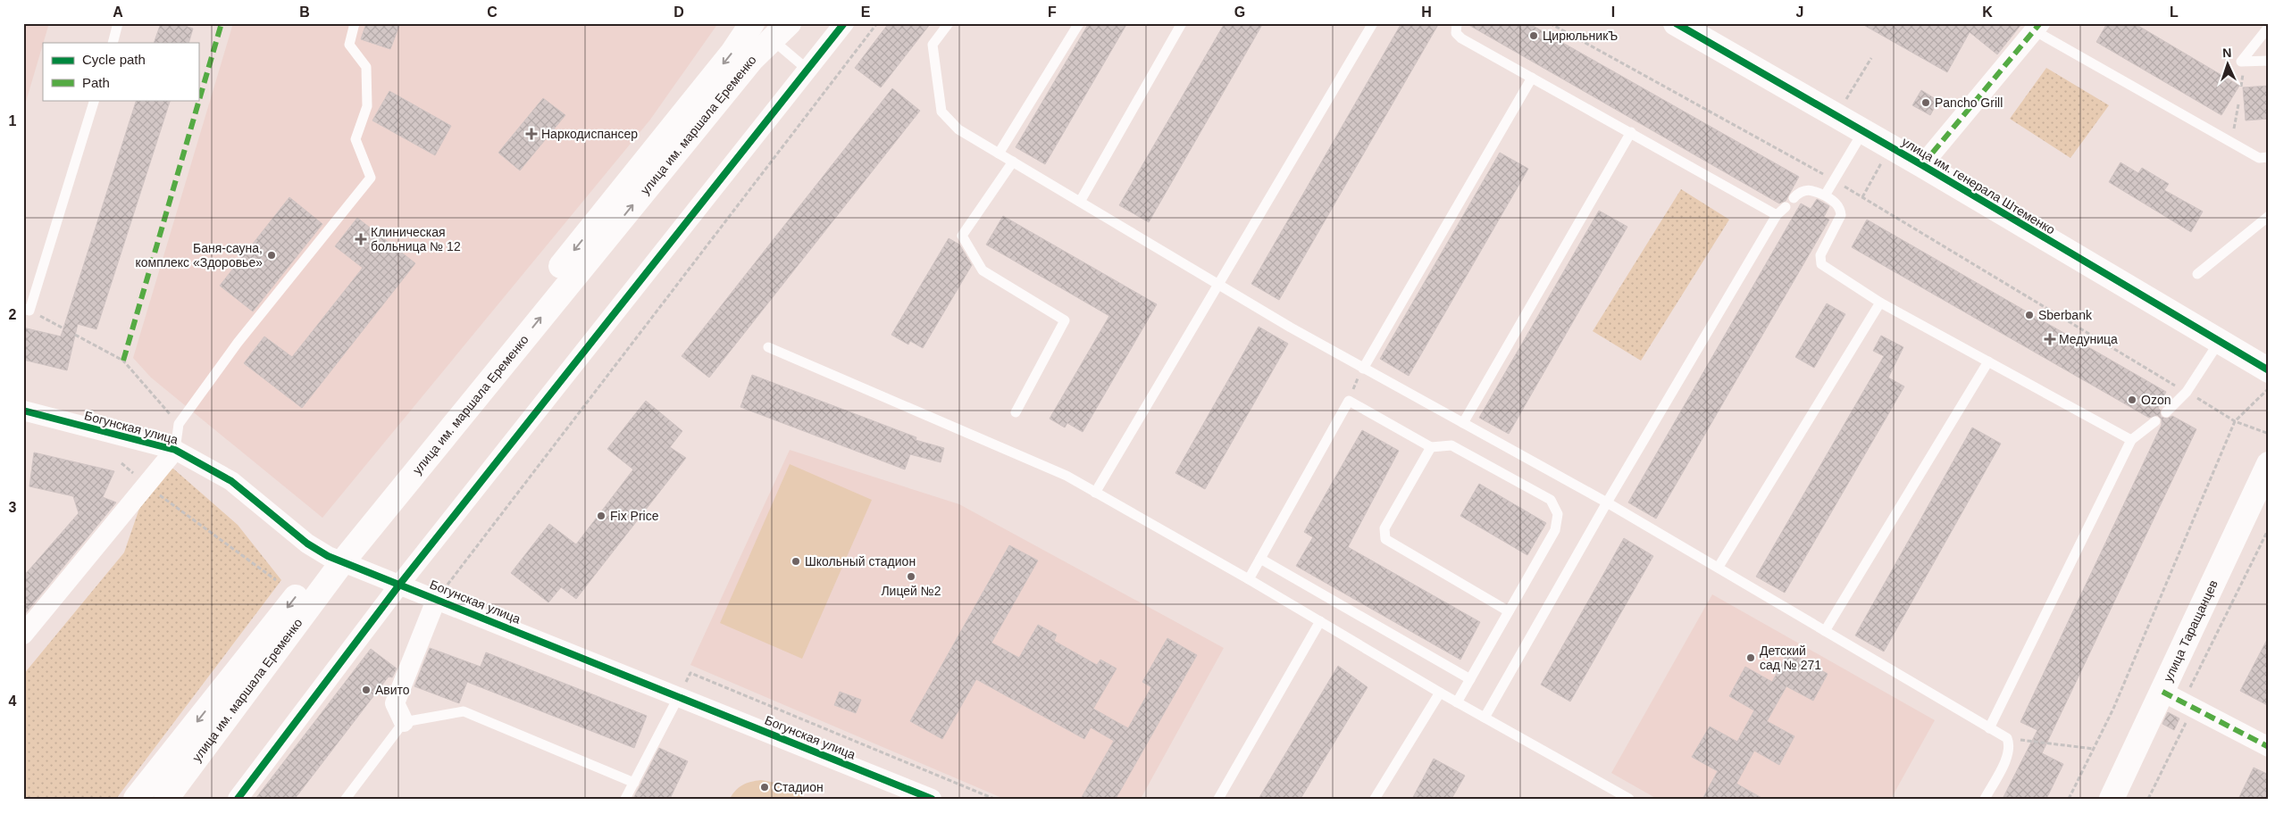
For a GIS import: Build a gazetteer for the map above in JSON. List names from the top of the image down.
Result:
{
  "streets": {
    "main road": ["улица им. маршала Еременко", "улица им. генерала Штеменко", "улица Таращанцев"],
    "street": ["Богунская улица"]
  },
  "crossings": [
    ["улица им. маршала Еременко", "Богунская улица"]
  ],
  "places": {
    "other": [
      "ЦирюльникЪ",
      "Pancho Grill",
      "Баня-сауна, комплекс «Здоровье»",
      "Sberbank",
      "Ozon",
      "Fix Price",
      "Школьный стадион",
      "Лицей №2",
      "Детский сад № 271",
      "Авито",
      "Стадион"
    ],
    "health": ["Наркодиспансер", "Клиническая больница № 12", "Медуница"]
  },
  "legend": ["Cycle path", "Path"],
  "north": "top",
  "grid": {
    "columns": [
      "A",
      "B",
      "C",
      "D",
      "E",
      "F",
      "G",
      "H",
      "I",
      "J",
      "K",
      "L"
    ],
    "rows": [
      "1",
      "2",
      "3",
      "4"
    ]
  }
}
